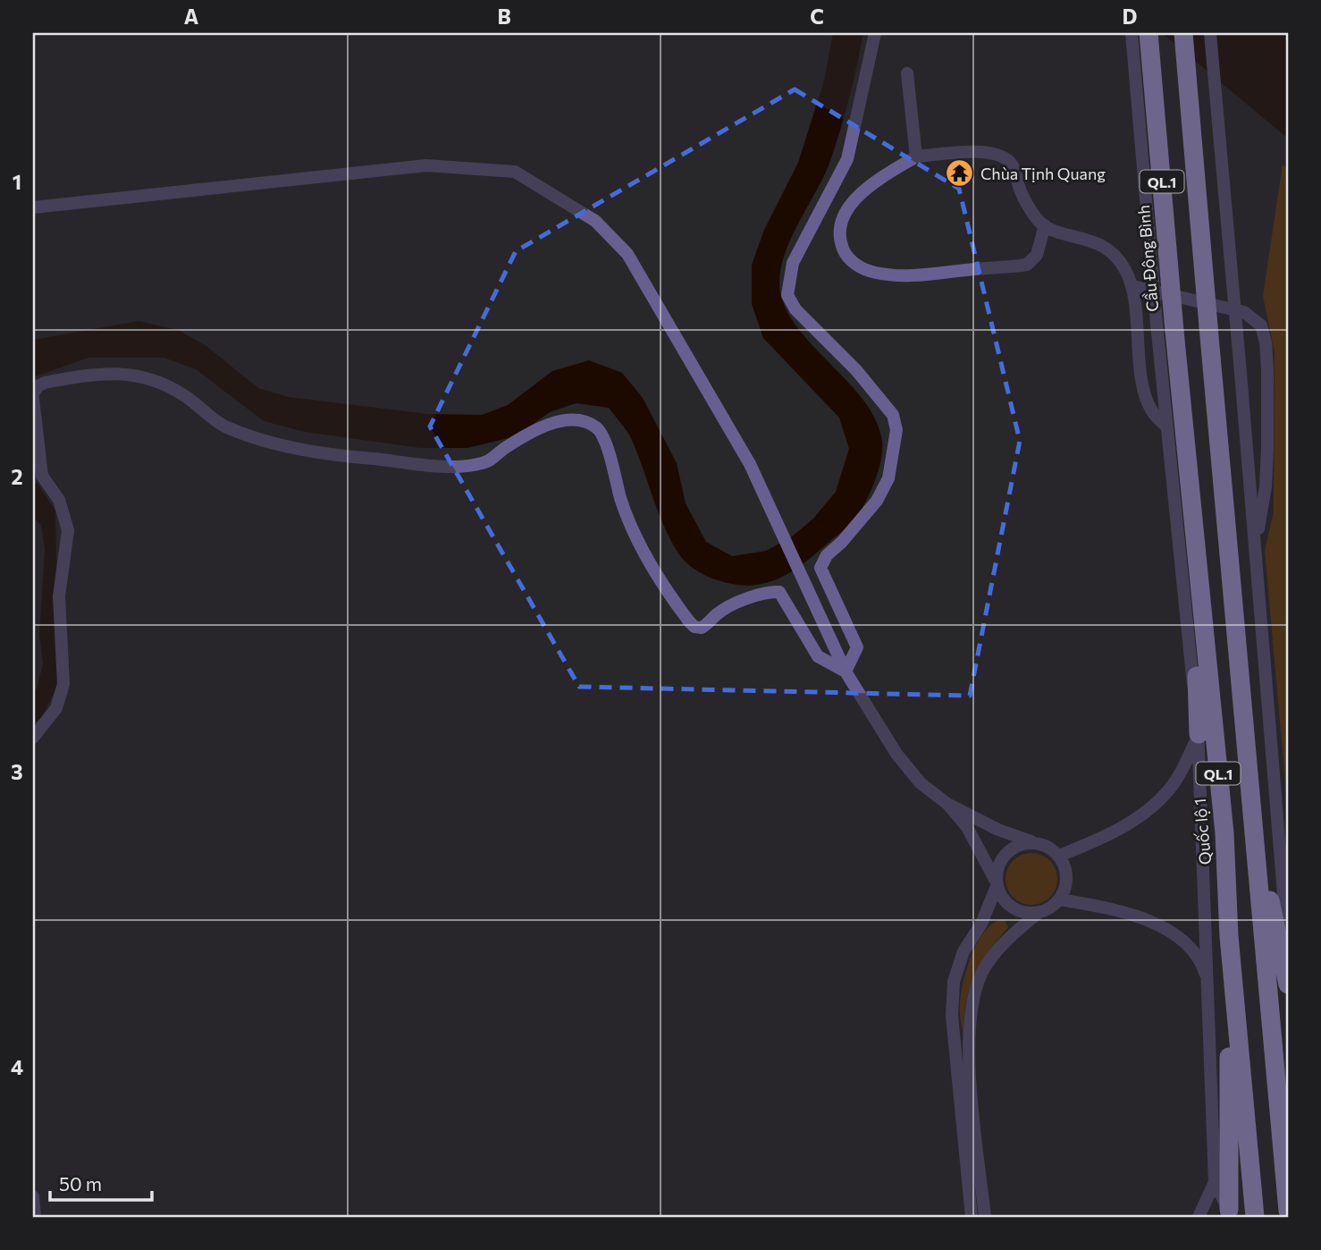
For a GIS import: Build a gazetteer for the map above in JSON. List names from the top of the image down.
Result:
{
  "streets": {
    "highway": ["QL.1", "Cầu Đông Bình", "Quốc lộ 1"]
  },
  "crossings": [
    ["Cầu Đông Bình", "Quốc lộ 1"]
  ],
  "places": {
    "temple": ["Chùa Tịnh Quang"]
  },
  "scale_bar": "50 m",
  "grid": {
    "columns": [
      "A",
      "B",
      "C",
      "D"
    ],
    "rows": [
      "1",
      "2",
      "3",
      "4"
    ]
  }
}
